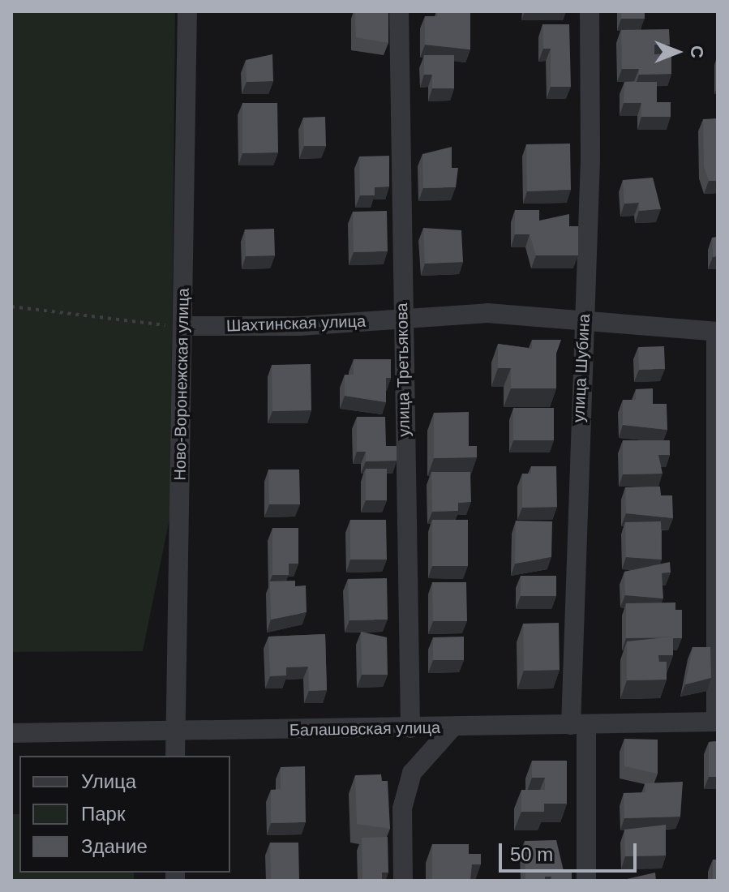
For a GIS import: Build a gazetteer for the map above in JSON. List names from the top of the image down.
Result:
{
  "streets": {
    "street": [
      "Шахтинская улица",
      "улица Шубина",
      "улица Третьякова",
      "Ново-Воронежская улица",
      "Балашовская улица"
    ]
  },
  "crossings": [
    ["Шахтинская улица", "улица Шубина"],
    ["Шахтинская улица", "улица Третьякова"],
    ["Шахтинская улица", "Ново-Воронежская улица"],
    ["улица Шубина", "Балашовская улица"],
    ["улица Третьякова", "Балашовская улица"],
    ["Ново-Воронежская улица", "Балашовская улица"]
  ],
  "legend": ["Улица", "Парк", "Здание"],
  "scale_bar": "50 m",
  "north": "right"
}
